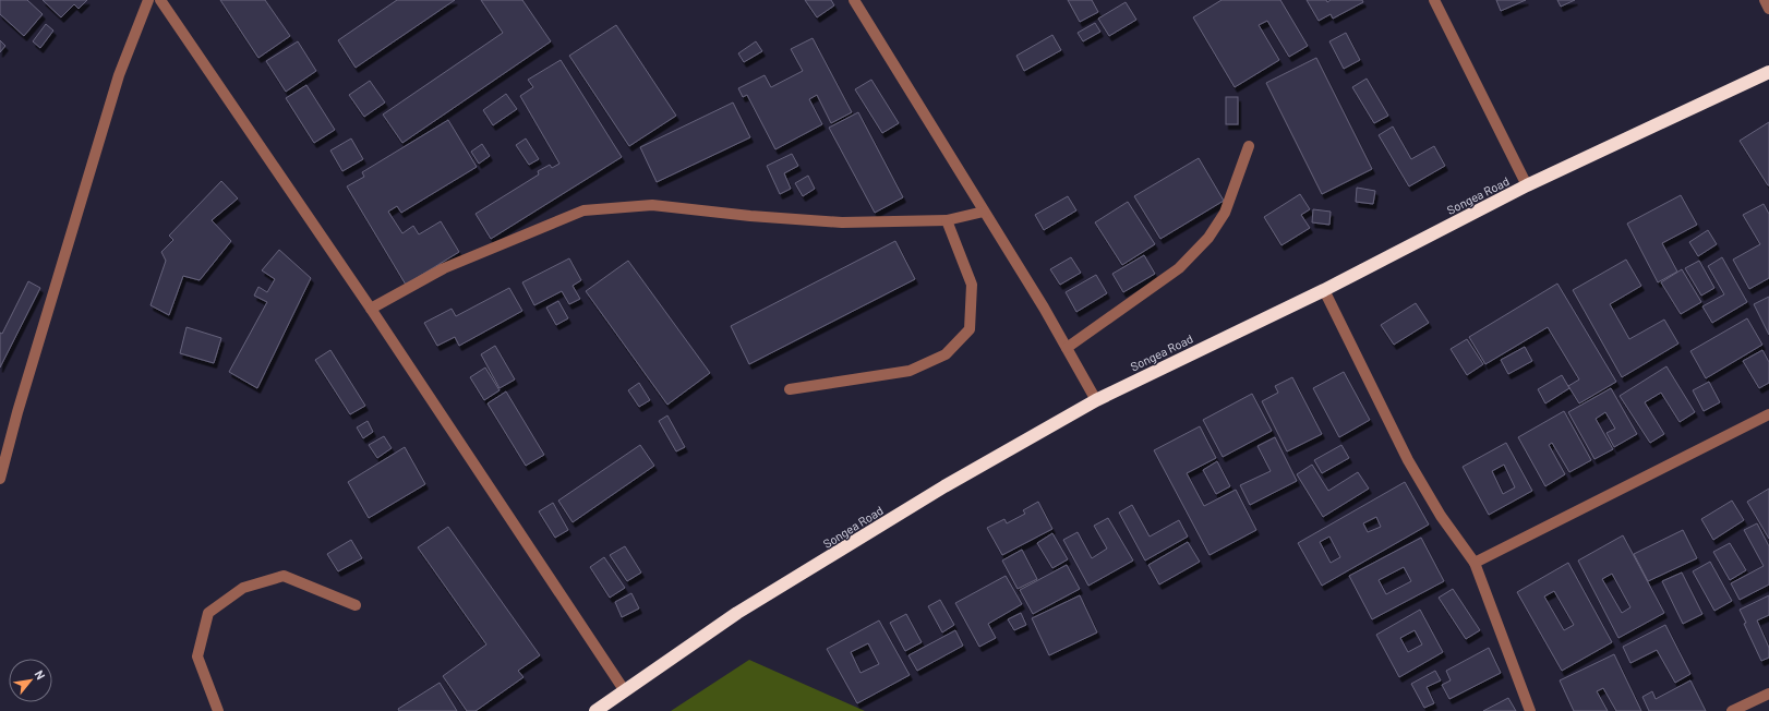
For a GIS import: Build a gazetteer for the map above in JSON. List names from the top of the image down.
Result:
{
  "streets": {
    "highway": ["Songea Road"]
  },
  "north": "top right"
}
